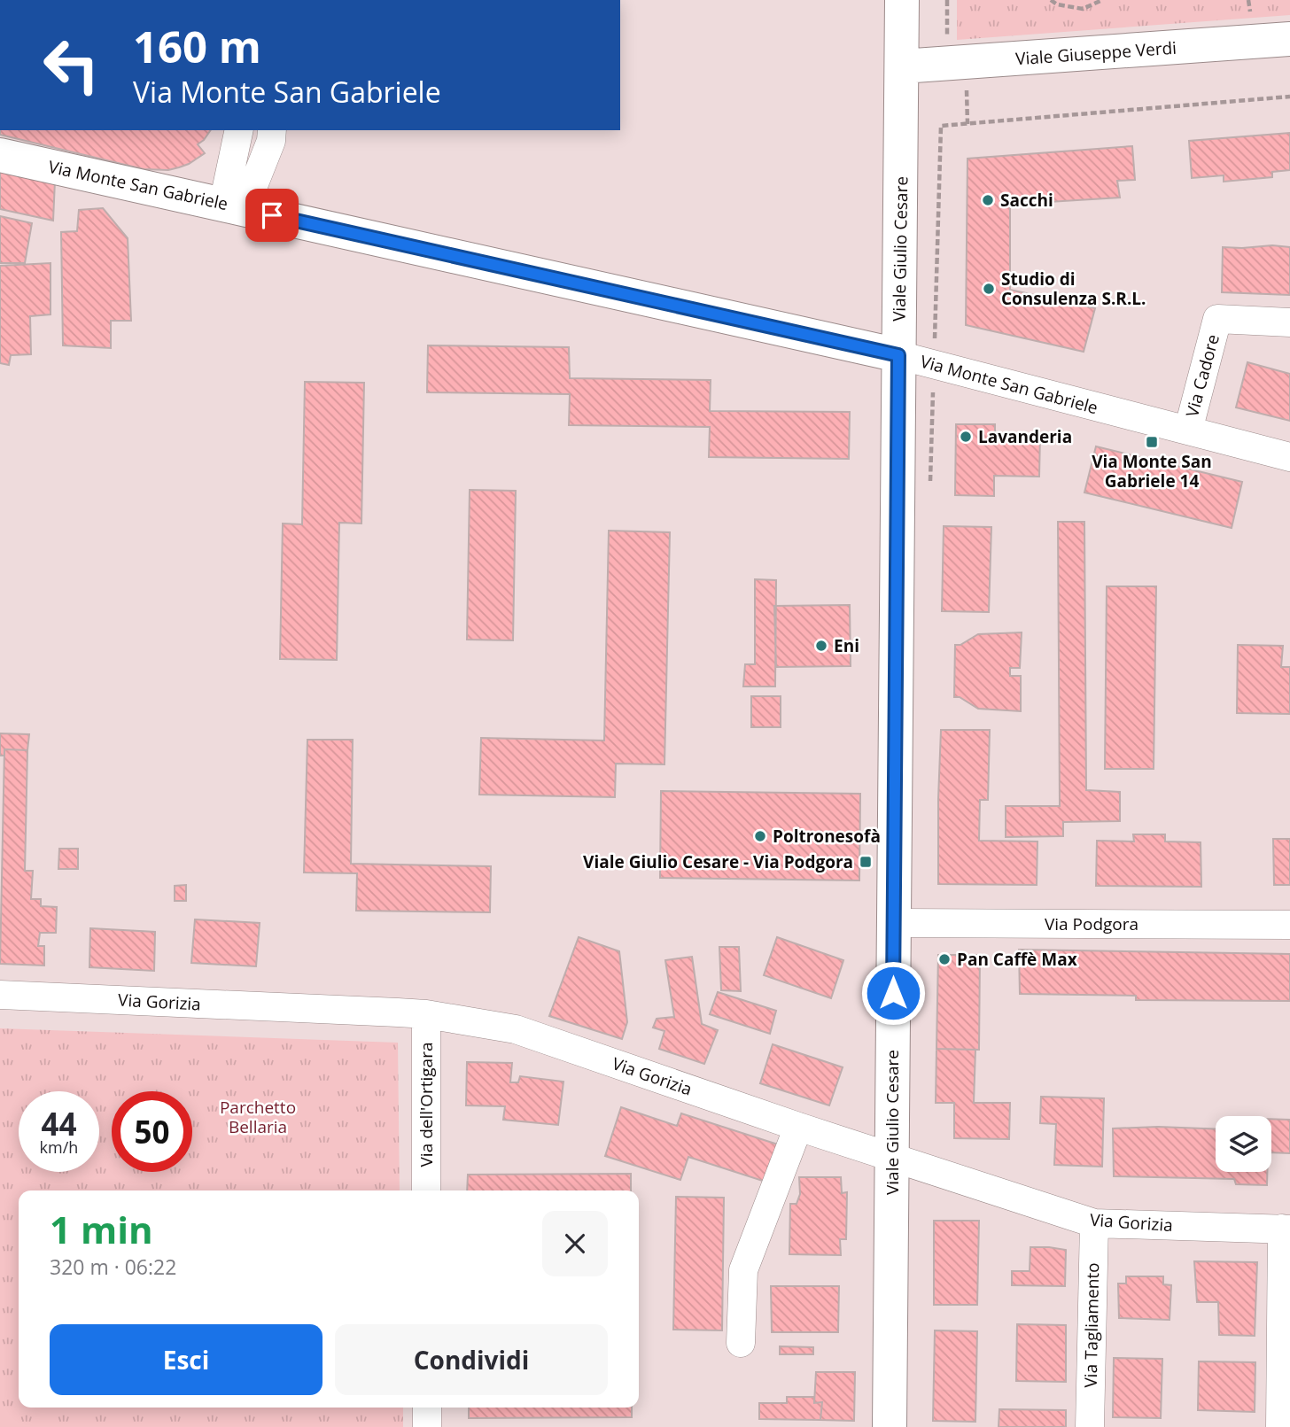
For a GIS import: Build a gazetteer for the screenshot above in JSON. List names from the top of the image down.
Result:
{
  "streets": {
    "main road": ["Viale Giuseppe Verdi", "Via Monte San Gabriele", "Viale Giulio Cesare"],
    "street": [
      "Via Cadore",
      "Via Podgora",
      "Via Gorizia",
      "Via dell'Ortigara",
      "Via Tagliamento"
    ]
  },
  "crossings": [
    ["Viale Giuseppe Verdi", "Viale Giulio Cesare"],
    ["Via Monte San Gabriele", "Viale Giulio Cesare"],
    ["Via Monte San Gabriele", "Via Cadore"],
    ["Viale Giulio Cesare", "Via Podgora"],
    ["Viale Giulio Cesare", "Via Gorizia"],
    ["Via Gorizia", "Via dell'Ortigara"],
    ["Via Gorizia", "Via Tagliamento"]
  ],
  "parks": ["Parchetto Bellaria"],
  "places": {
    "other": [
      "Sacchi",
      "Studio di Consulenza S.R.L.",
      "Lavanderia",
      "Eni",
      "Poltronesofà",
      "Pan Caffè Max"
    ],
    "transit": ["Via Monte San Gabriele 14", "Viale Giulio Cesare - Via Podgora"]
  },
  "page": {
    "turn": ["160 m", "Via Monte San Gabriele"],
    "speed": "44 km/h",
    "limit": "50",
    "heading": ["1 min", "320 m · 06:22"],
    "buttons": ["Esci", "Condividi"]
  }
}
